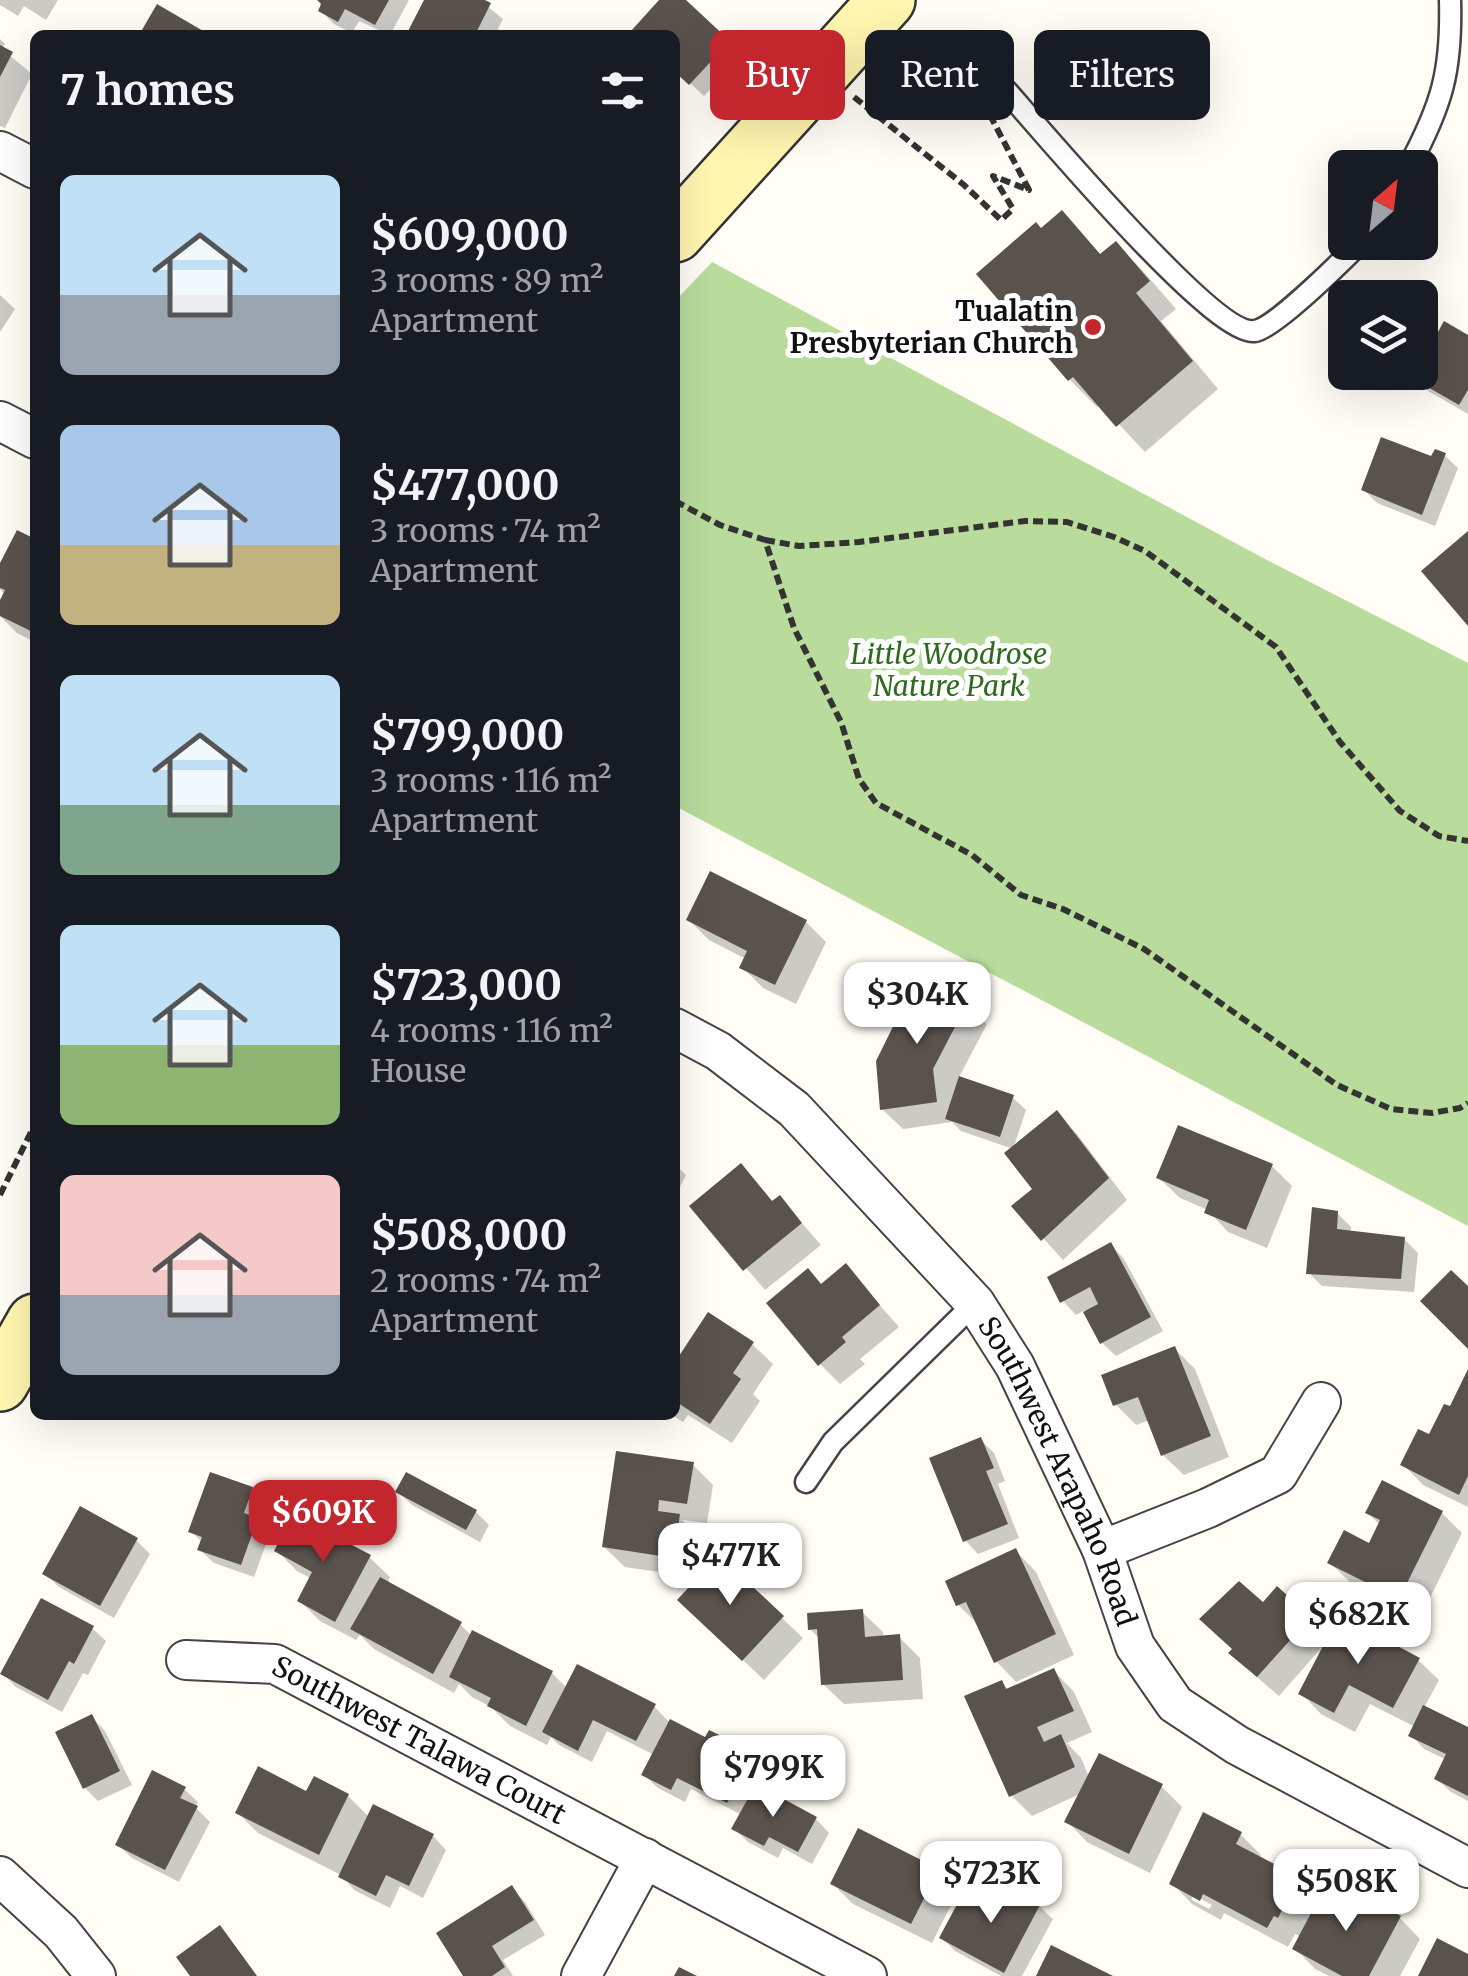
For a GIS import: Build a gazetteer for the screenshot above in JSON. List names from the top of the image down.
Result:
{
  "streets": {
    "street": ["Southwest Arapaho Road", "Southwest Talawa Court"]
  },
  "parks": ["Little Woodrose Nature Park"],
  "places": ["Tualatin Presbyterian Church"],
  "north": "top right",
  "page": {
    "chip": ["Buy", "Rent", "Filters"],
    "heading": "7 homes",
    "list": [
      {
        "name": "$609,000",
        "note": "3 rooms · 89 m² · Apartment"
      },
      {
        "name": "$477,000",
        "note": "3 rooms · 74 m² · Apartment"
      },
      {
        "name": "$799,000",
        "note": "3 rooms · 116 m² · Apartment"
      },
      {
        "name": "$723,000",
        "note": "4 rooms · 116 m² · House"
      },
      {
        "name": "$508,000",
        "note": "2 rooms · 74 m² · Apartment"
      }
    ],
    "price": [
      "$304K",
      "$609K",
      "$477K",
      "$682K",
      "$799K",
      "$723K",
      "$508K"
    ]
  }
}
